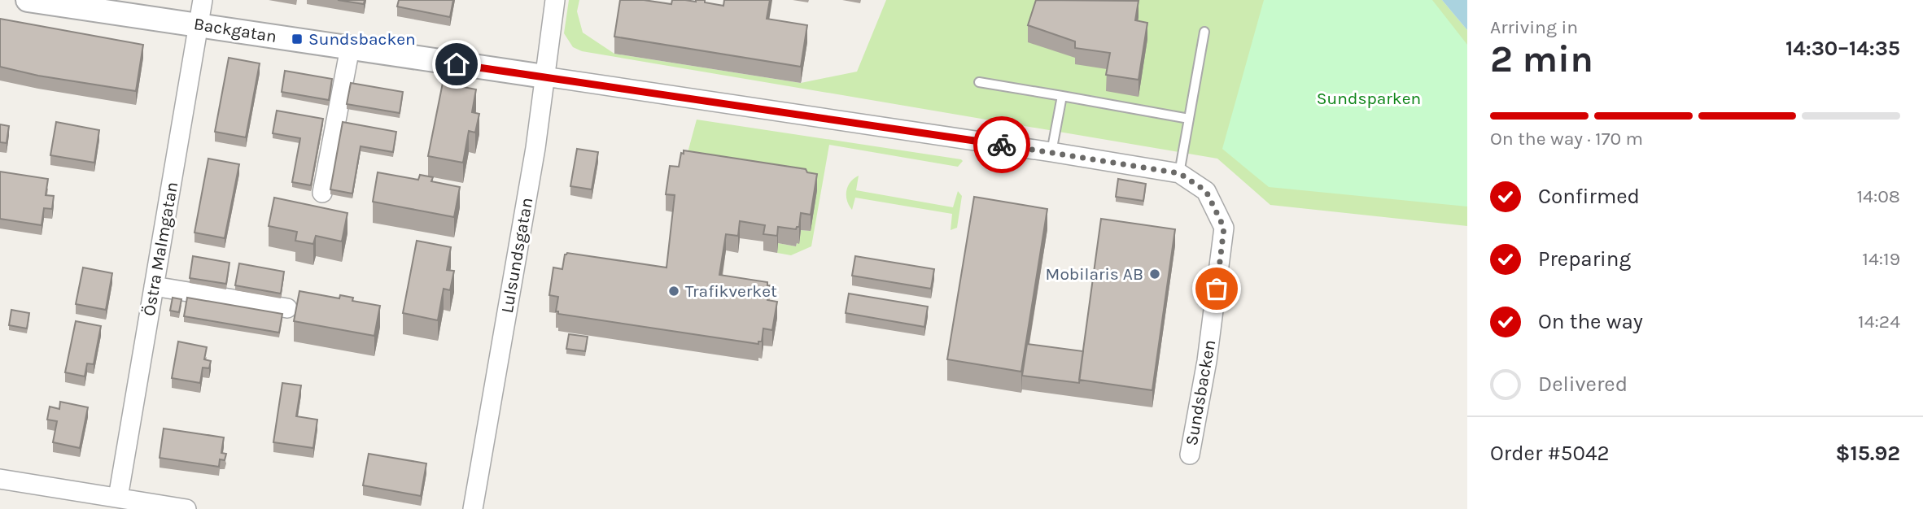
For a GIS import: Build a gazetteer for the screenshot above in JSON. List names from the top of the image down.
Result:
{
  "streets": {
    "street": [
      "Backgatan",
      "Östra Malmgatan",
      "Lulsundsgatan",
      "Sundsbacken"
    ]
  },
  "crossings": [
    ["Backgatan", "Östra Malmgatan"],
    ["Backgatan", "Lulsundsgatan"],
    ["Backgatan", "Sundsbacken"],
    ["Lulsundsgatan", "Sundsbacken"]
  ],
  "parks": ["Sundsparken"],
  "places": {
    "transit": ["Sundsbacken"],
    "other": ["Mobilaris AB", "Trafikverket"]
  },
  "page": {
    "heading": ["2 min", "Arriving in", "14:30–14:35"],
    "panel": ["Order #5042", "$15.92"],
    "bar": "On the way · 170 m",
    "list": [
      ["Confirmed", "14:08"],
      ["Preparing", "14:19"],
      ["On the way", "14:24"],
      "Delivered"
    ]
  }
}
